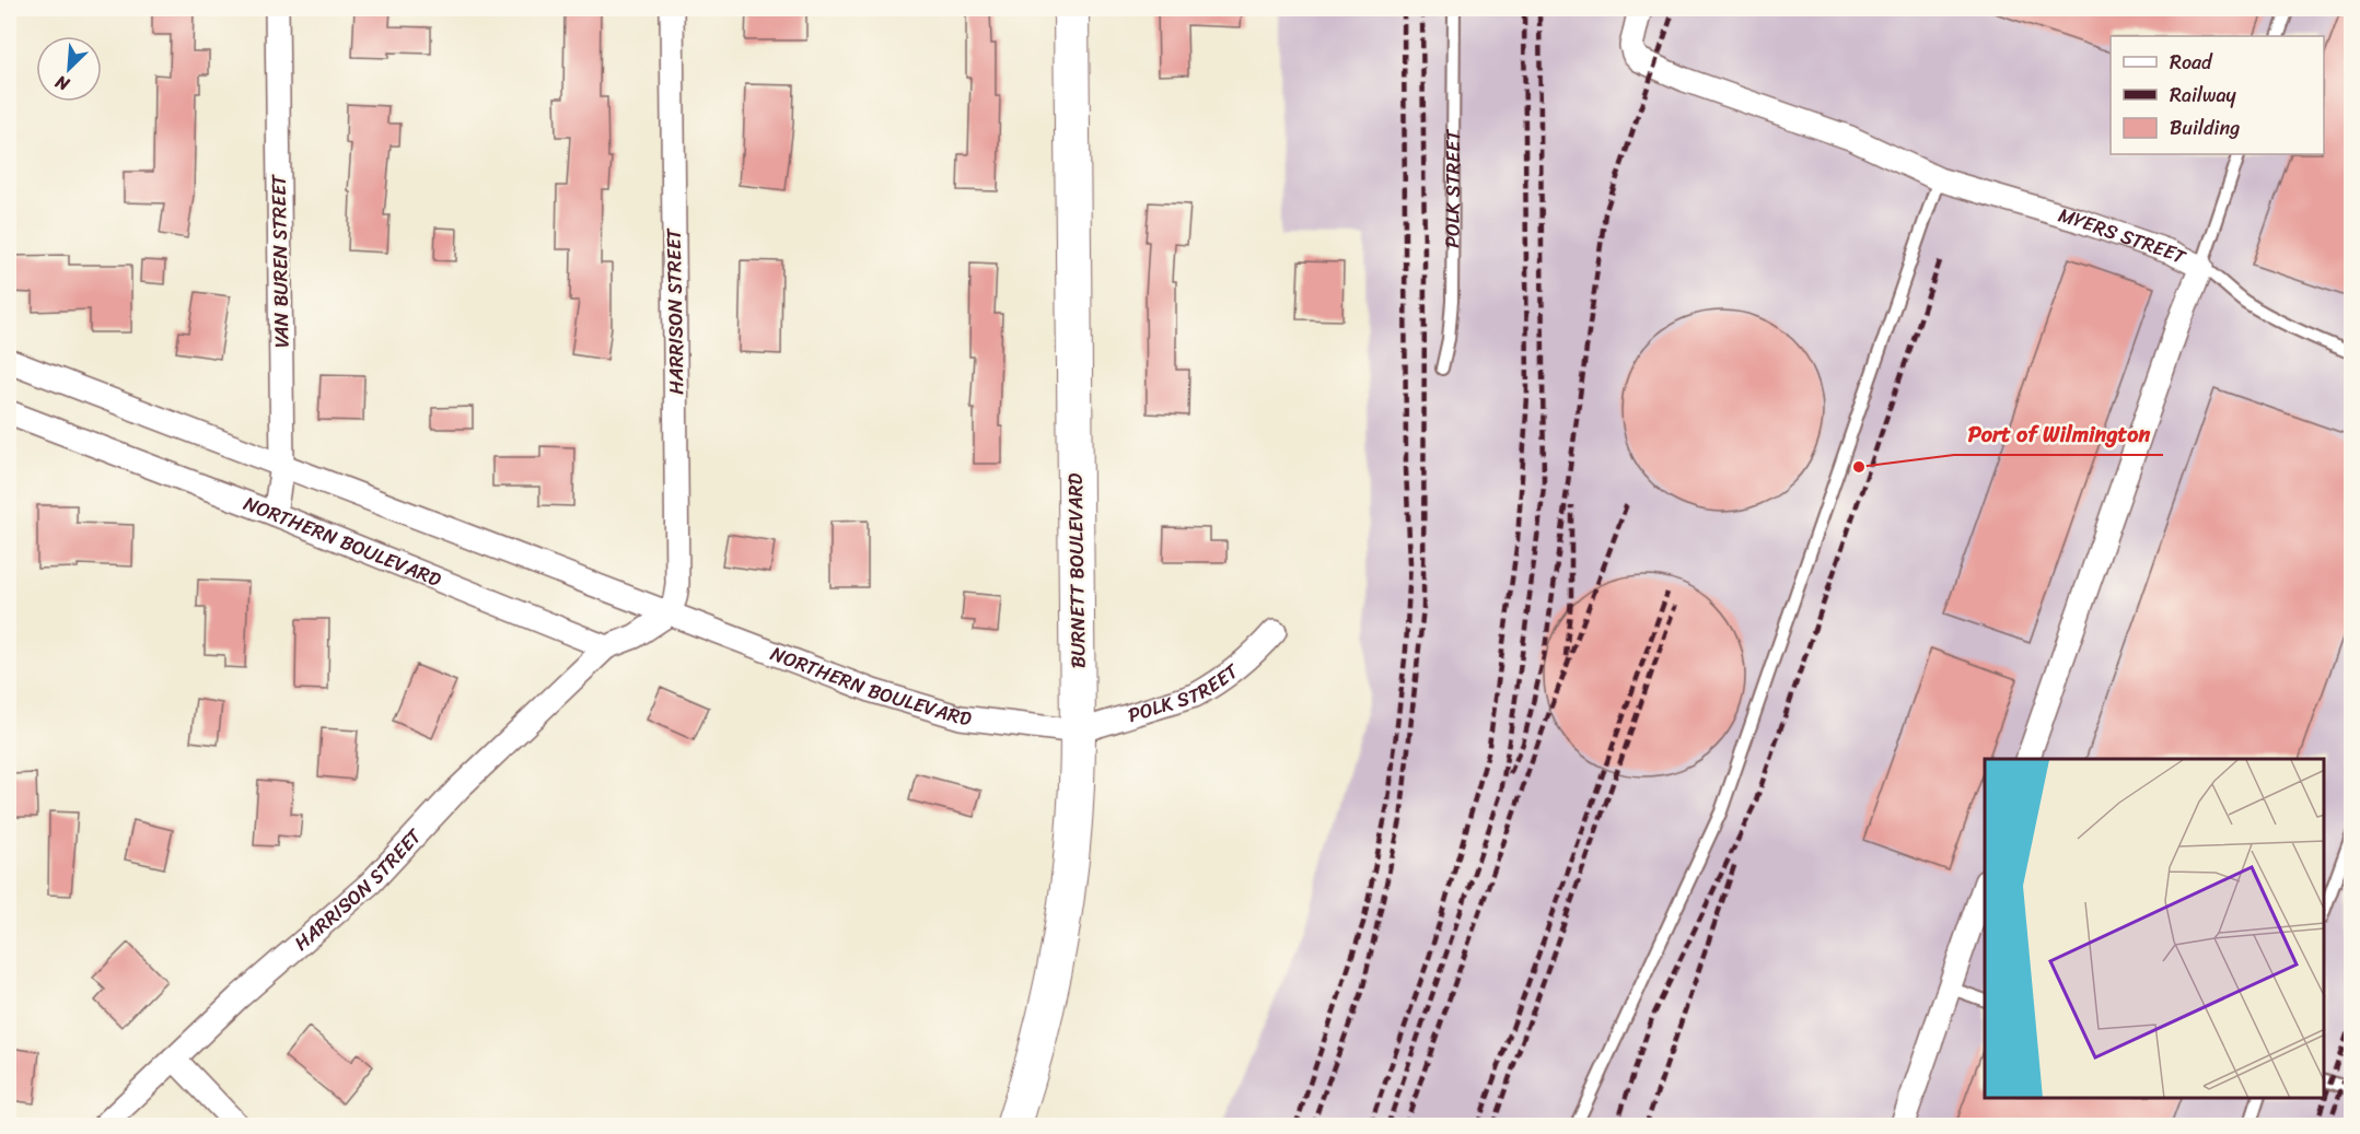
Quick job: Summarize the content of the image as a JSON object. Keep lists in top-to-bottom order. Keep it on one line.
{"streets":{"main road":["BURNETT BOULEVARD"],"street":["POLK STREET","MYERS STREET","VAN BUREN STREET","HARRISON STREET","NORTHERN BOULEVARD"]},"crossings":[["POLK STREET","NORTHERN BOULEVARD"],["POLK STREET","BURNETT BOULEVARD"],["VAN BUREN STREET","NORTHERN BOULEVARD"],["HARRISON STREET","NORTHERN BOULEVARD"],["NORTHERN BOULEVARD","BURNETT BOULEVARD"]],"places":["Port of Wilmington"],"legend":["Road","Railway","Building"],"north":"bottom left"}
